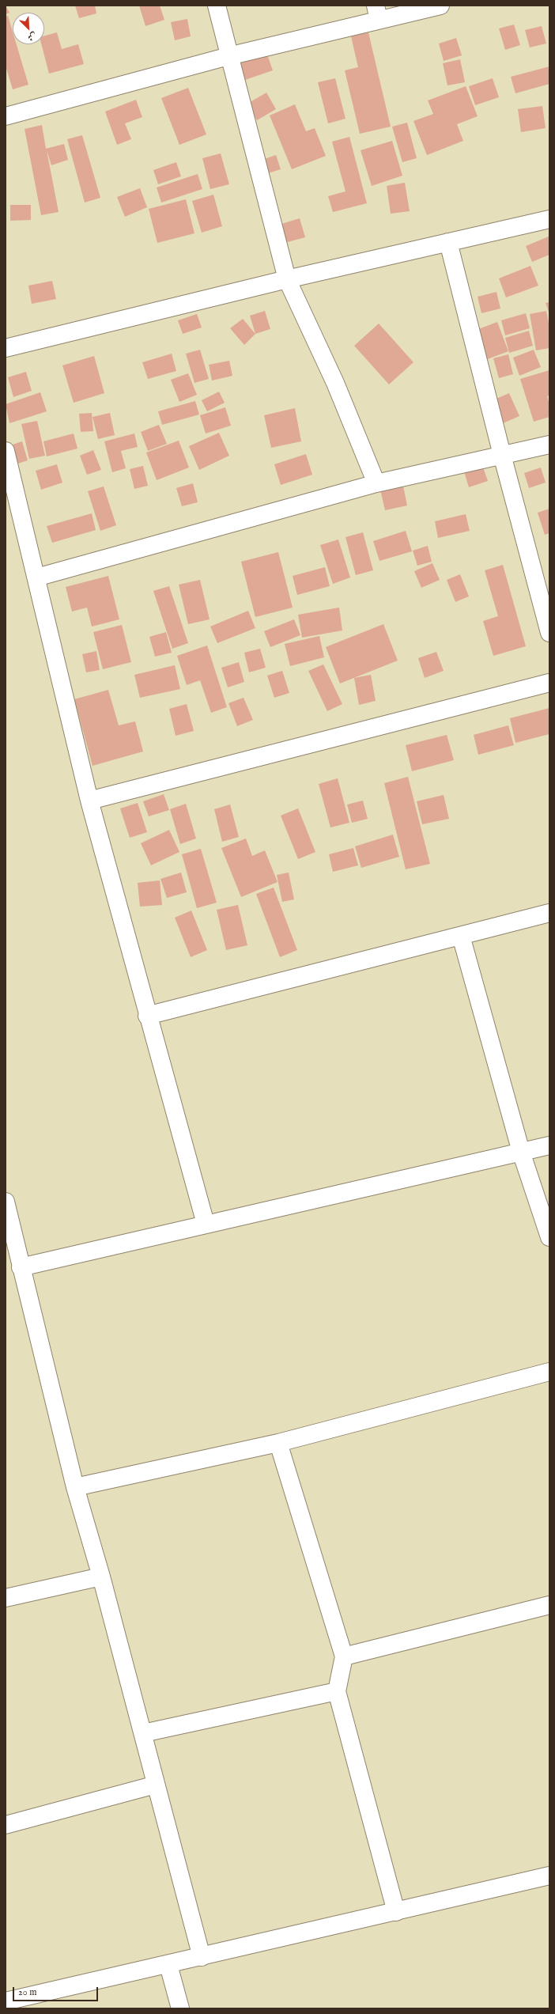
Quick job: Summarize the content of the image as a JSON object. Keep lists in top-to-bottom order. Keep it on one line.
{"scale_bar":"20 m","north":"bottom right"}
